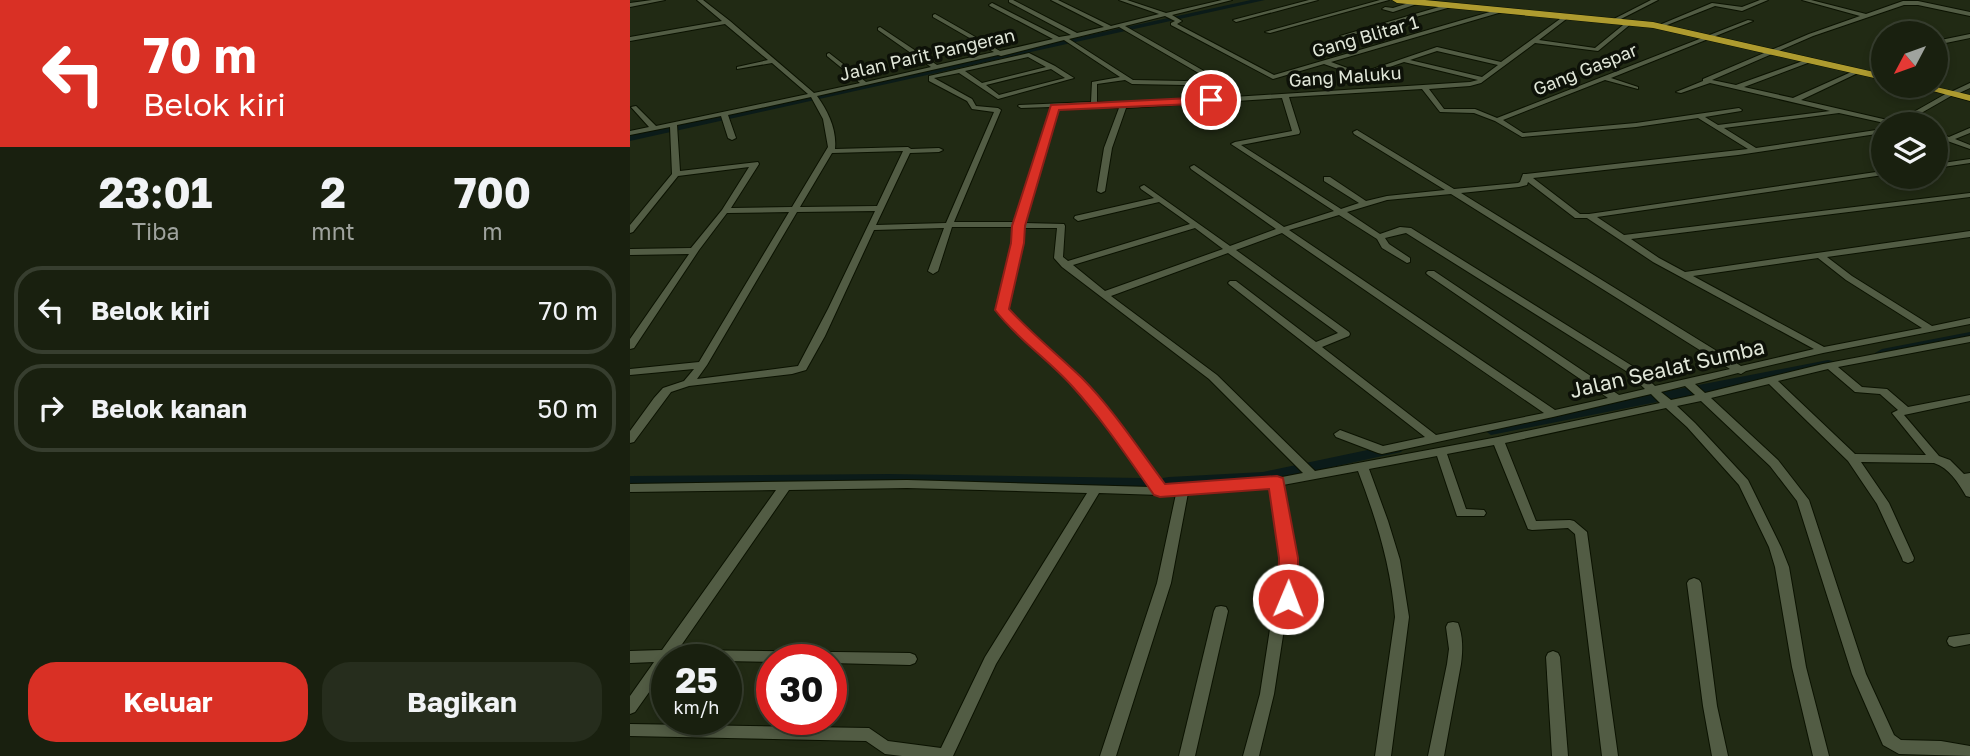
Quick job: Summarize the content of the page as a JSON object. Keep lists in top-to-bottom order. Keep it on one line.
{"streets":{"street":["Gang Blitar 1","Jalan Parit Pangeran","Gang Gaspar","Gang Maluku","Jalan Sealat Sumba"]},"crossings":[["Gang Blitar 1","Jalan Parit Pangeran"]],"north":"bottom left","page":{"turn":["70 m","Belok kiri"],"eta":["23:01","Tiba","2","mnt","700","m"],"list":[{"name":"Belok kiri","value":"70 m"},{"name":"Belok kanan","value":"50 m"}],"speed":"25 km/h","limit":"30","buttons":["Keluar","Bagikan"]}}
